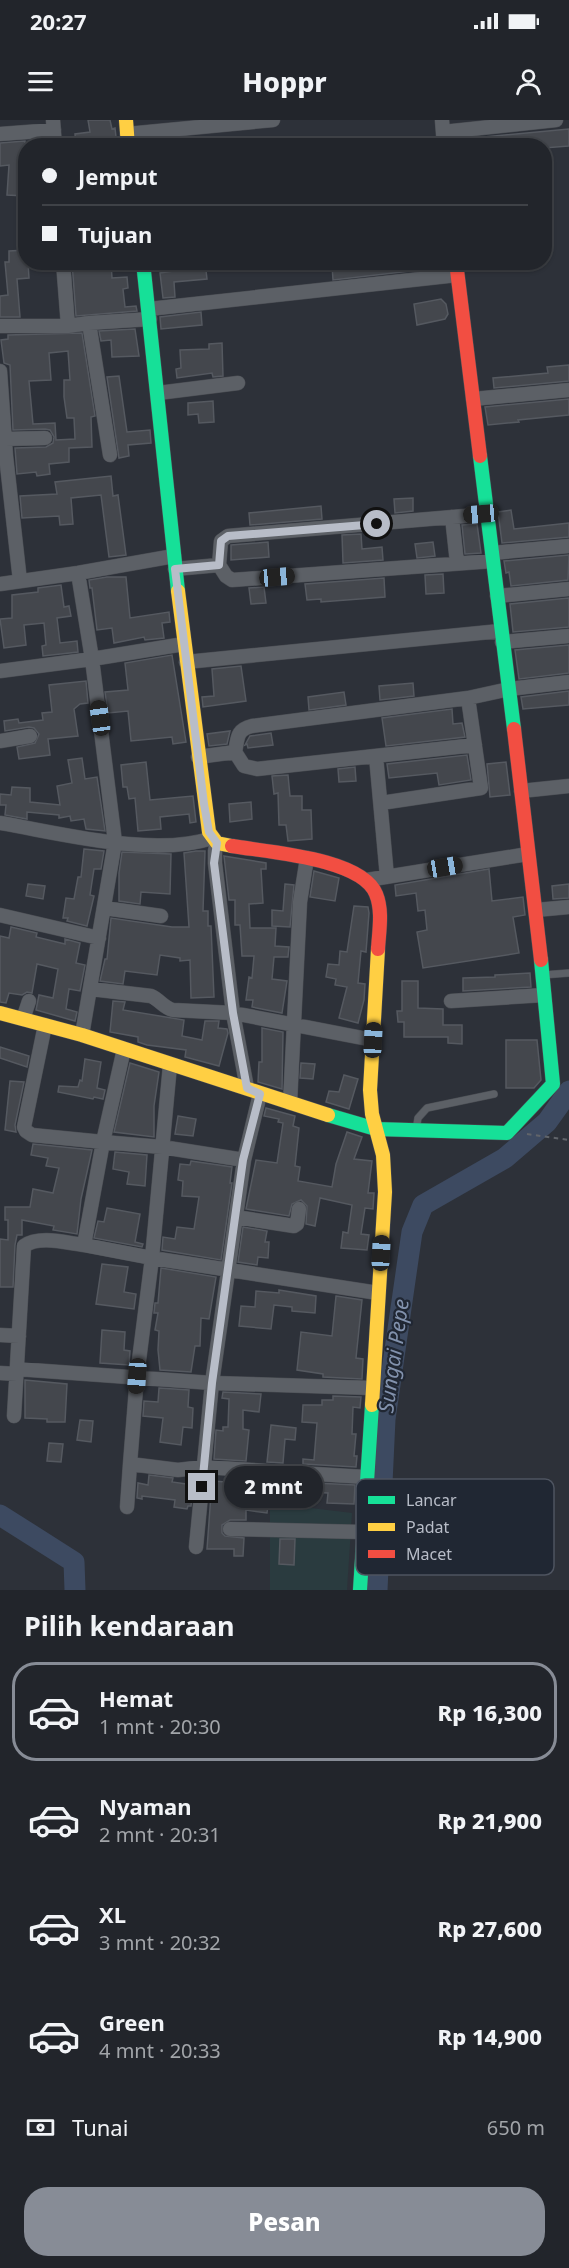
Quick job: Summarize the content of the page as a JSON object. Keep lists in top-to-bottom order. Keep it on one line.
{"water":["Sungai Pepe"],"legend":["Lancar","Padat","Macet"],"page":{"status":"20:27","header":"Hoppr","banner":["Jemput","Tujuan"],"bubble":"2 mnt","heading":"Pilih kendaraan","list":[{"name":"Hemat","note":"1 mnt · 20:30","value":"Rp 16,300"},{"name":"Nyaman","note":"2 mnt · 20:31","value":"Rp 21,900"},{"name":"XL","note":"3 mnt · 20:32","value":"Rp 27,600"},{"name":"Green","note":"4 mnt · 20:33","value":"Rp 14,900"}],"pay":["Tunai","650 m"],"buttons":"Pesan"}}
